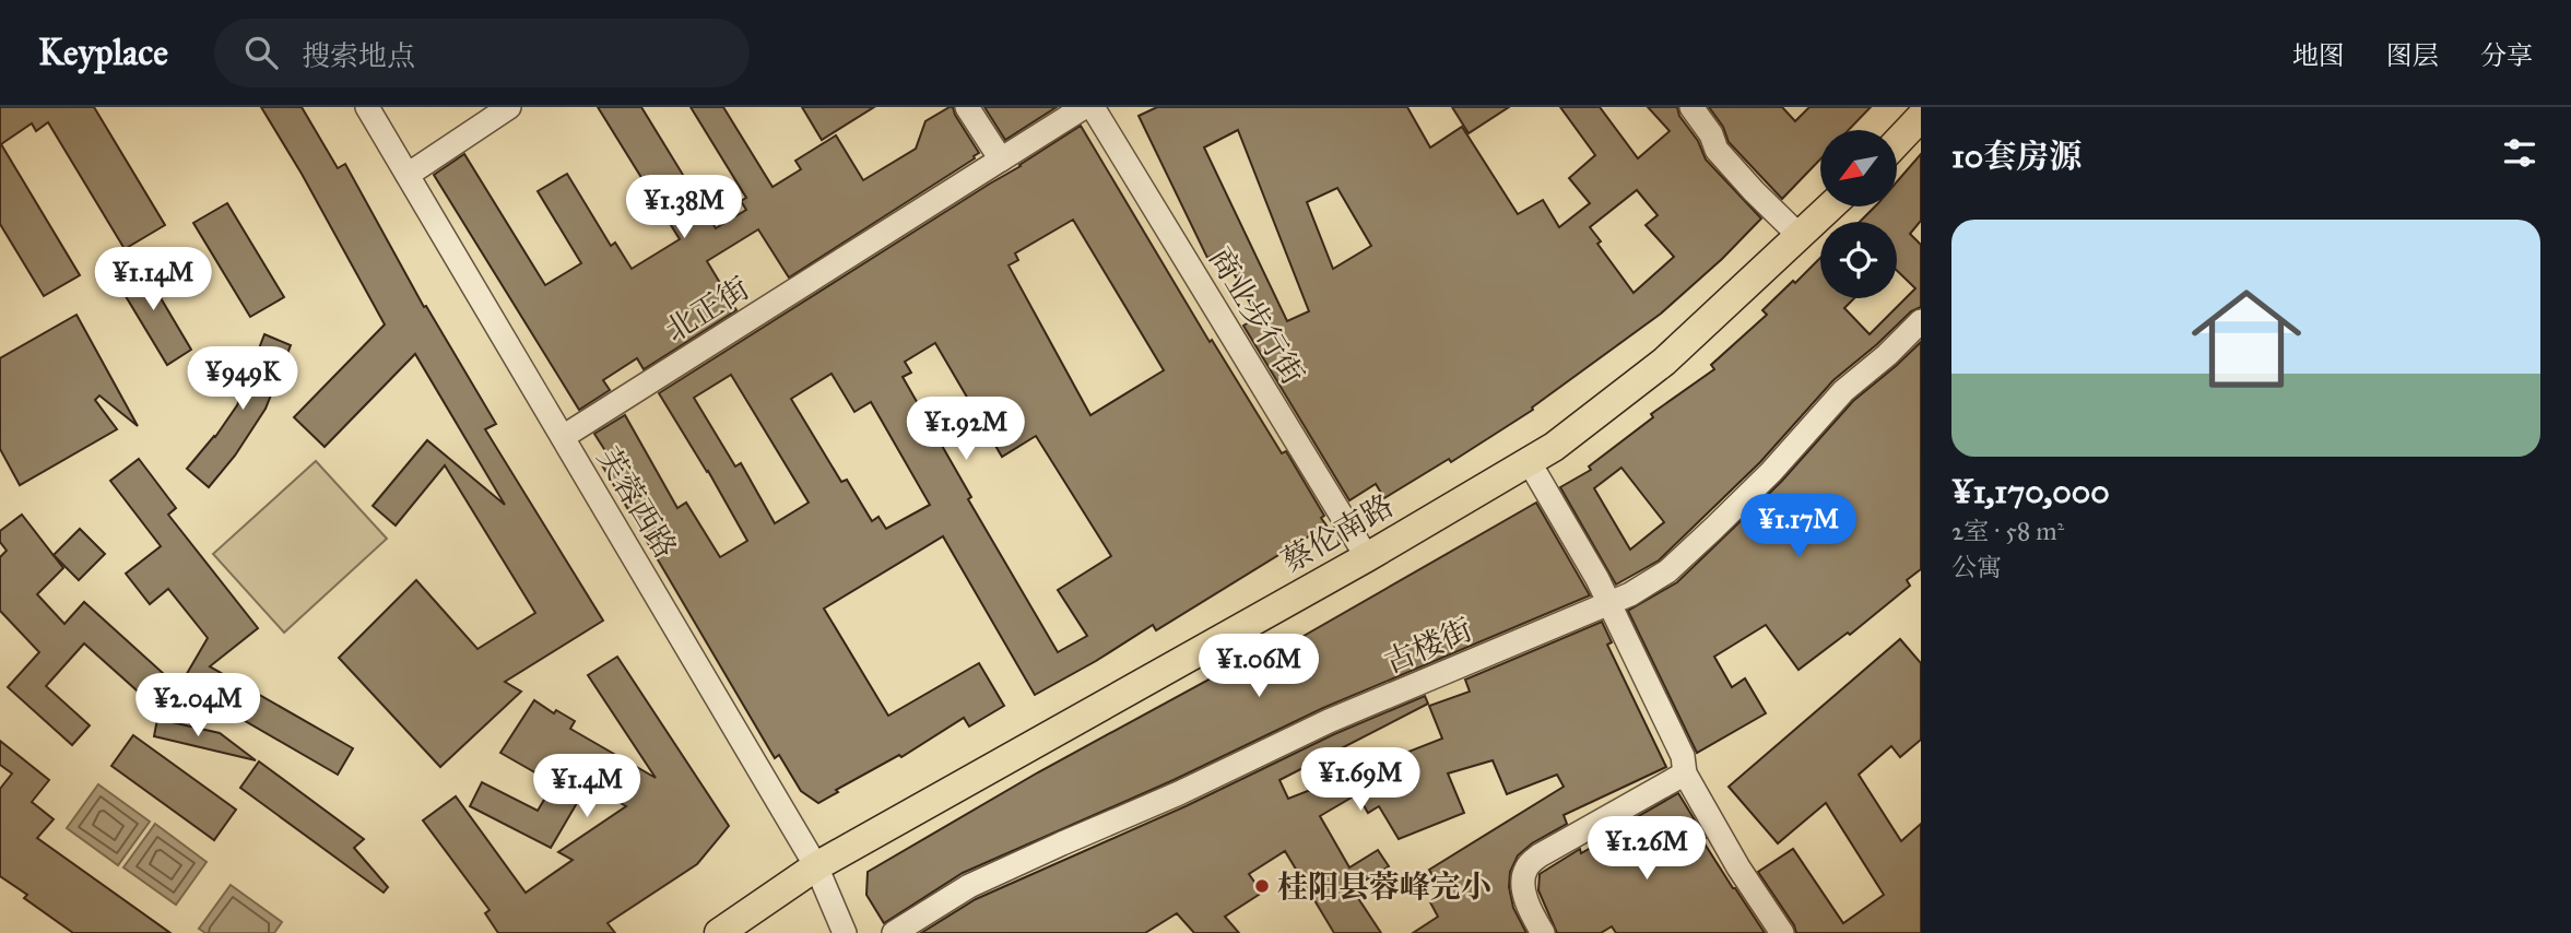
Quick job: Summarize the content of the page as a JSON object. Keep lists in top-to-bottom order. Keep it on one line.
{"streets":{"main road":["蔡伦南路"],"street":["北正街","商业步行街","芙蓉西路","古楼街"]},"crossings":[["北正街","芙蓉西路"],["商业步行街","蔡伦南路"],["芙蓉西路","蔡伦南路"]],"places":["桂阳县蓉峰完小"],"north":"bottom left","page":{"header":"Keyplace","search":"搜索地点","nav":["地图","图层","分享"],"heading":"10套房源","price":["¥1.38M","¥1.14M","¥949K","¥1.92M","¥1.17M","¥1.06M","¥2.04M","¥1.69M","¥1.4M","¥1.26M"],"list":[{"name":"¥1,170,000","note":"2室 · 58 m² · 公寓"}]}}
